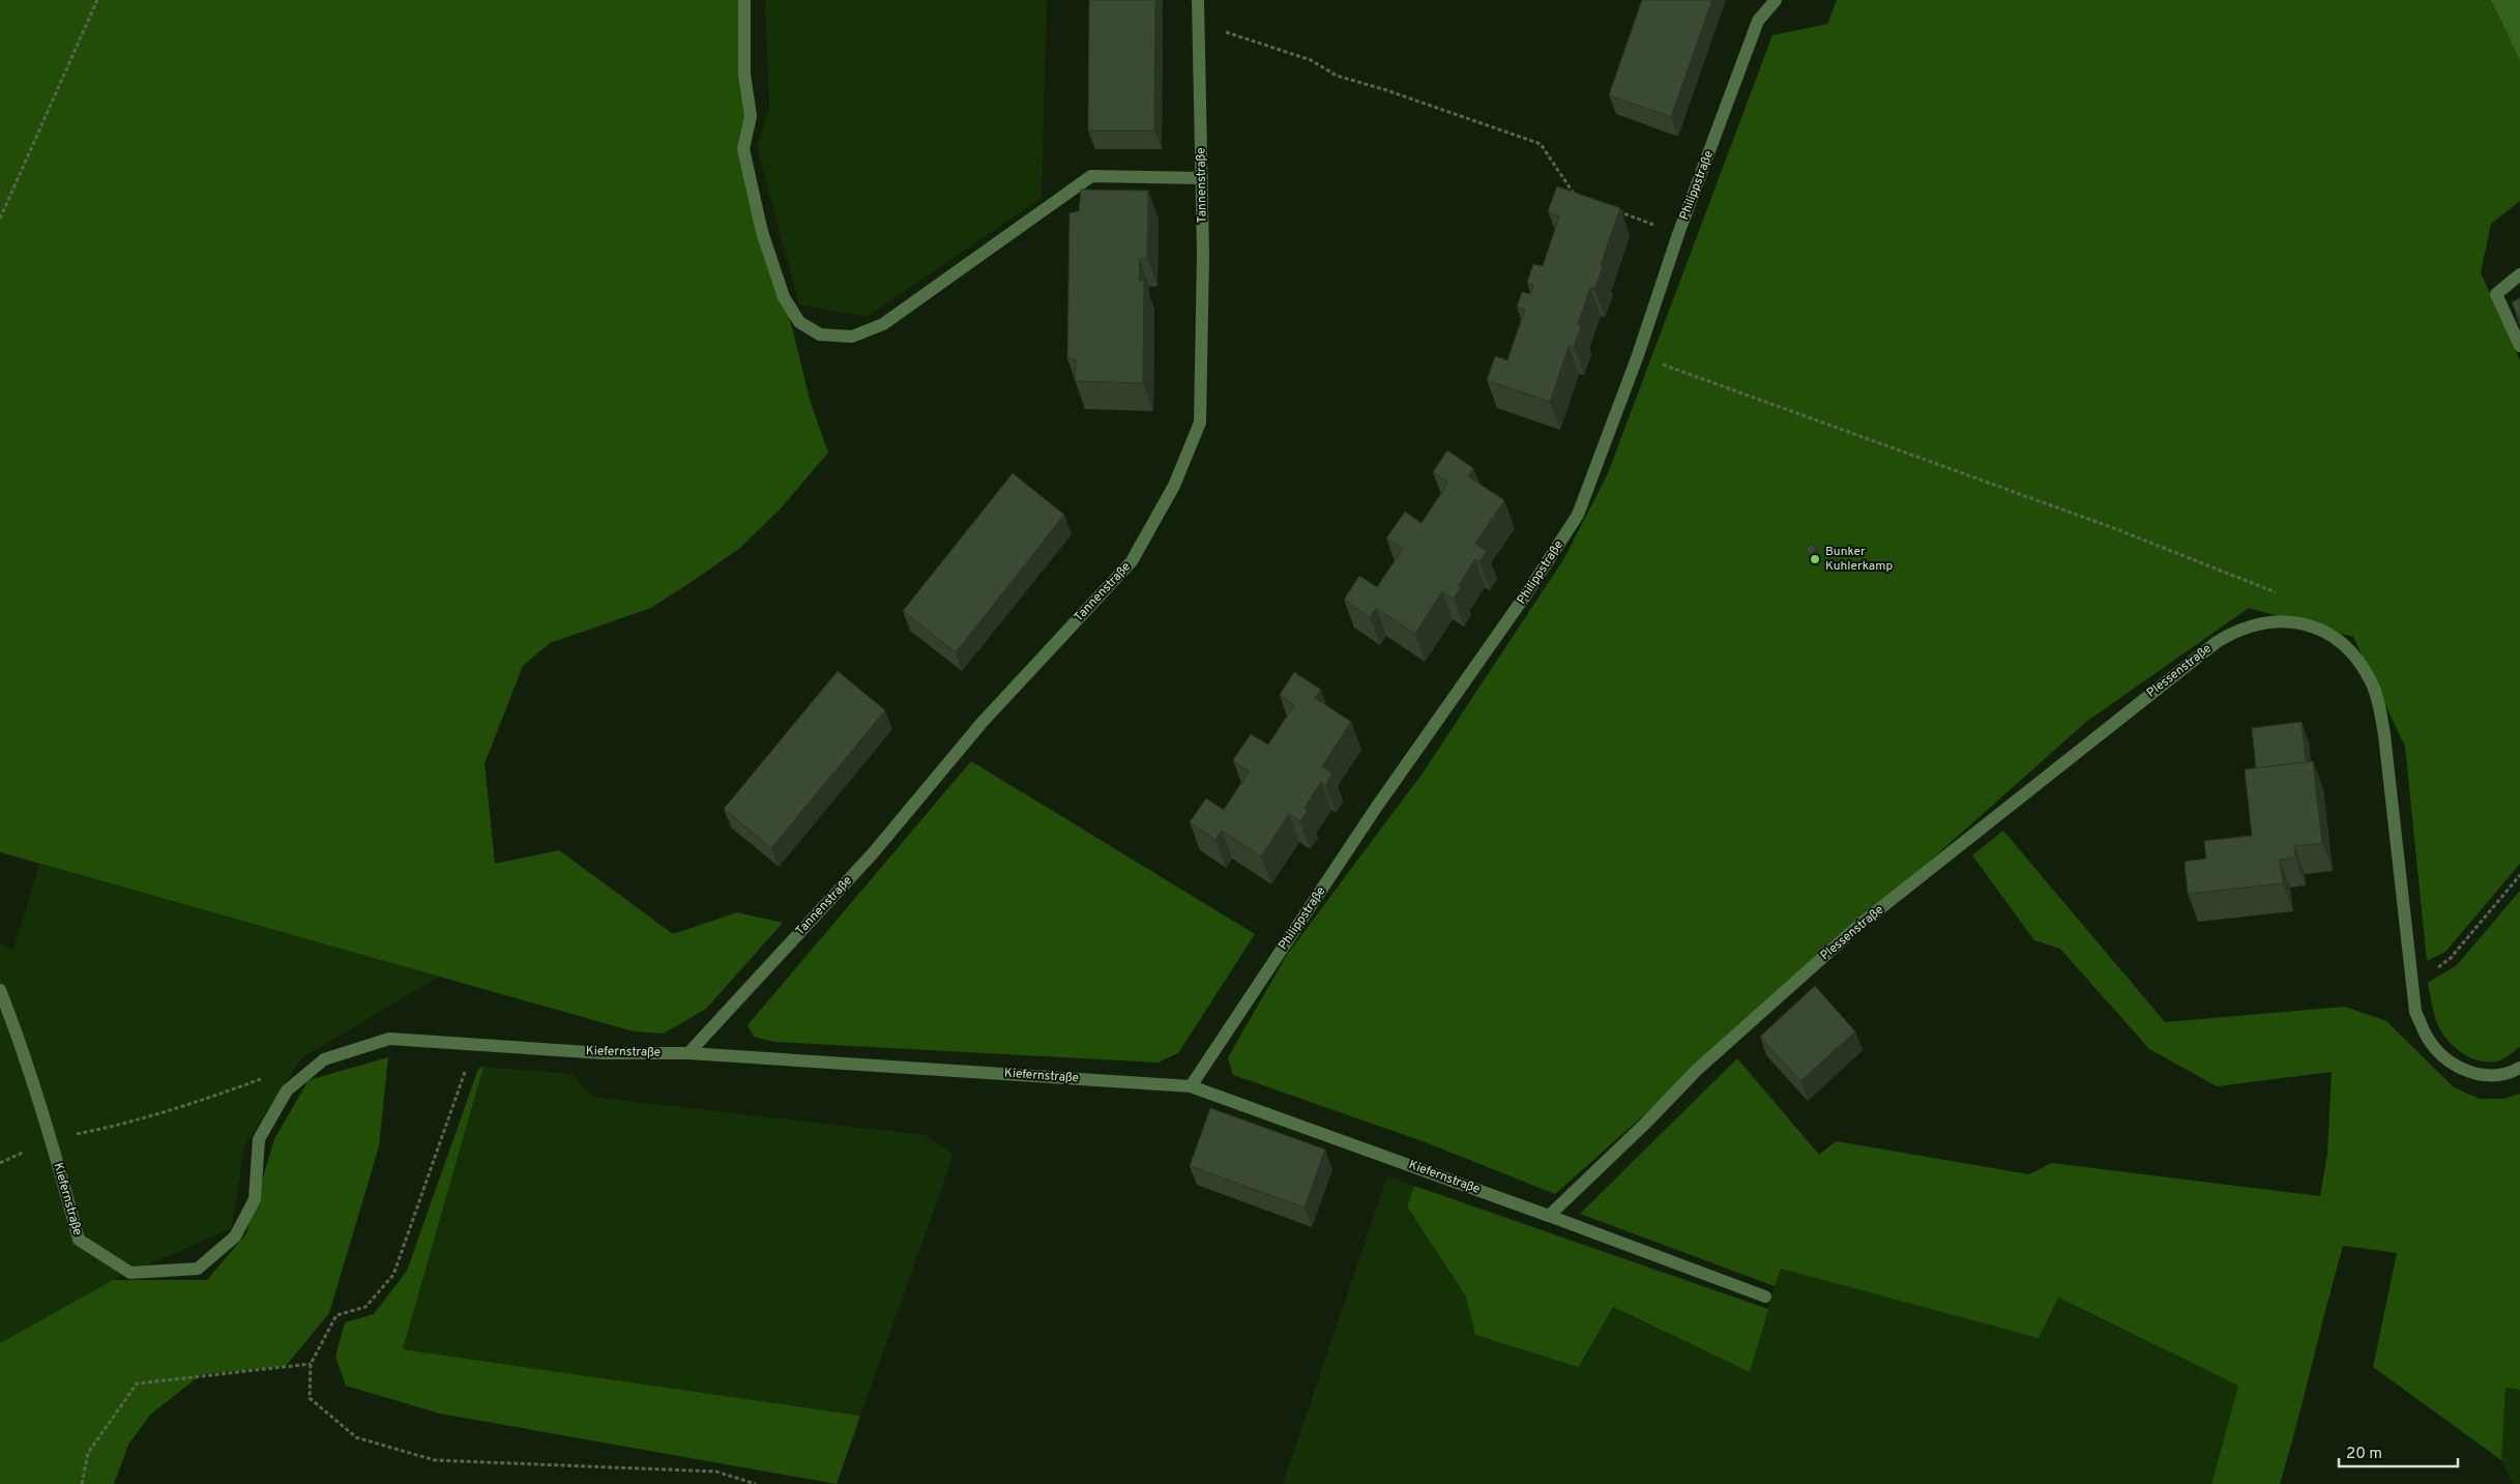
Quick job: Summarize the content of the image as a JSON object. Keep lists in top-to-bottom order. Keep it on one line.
{"streets":{"street":["Tannenstraße","Philippstraße","Plessenstraße","Kiefernstraße"]},"crossings":[["Tannenstraße","Kiefernstraße"],["Philippstraße","Kiefernstraße"],["Plessenstraße","Kiefernstraße"]],"places":["Bunker Kuhlerkamp"],"scale_bar":"20 m"}
